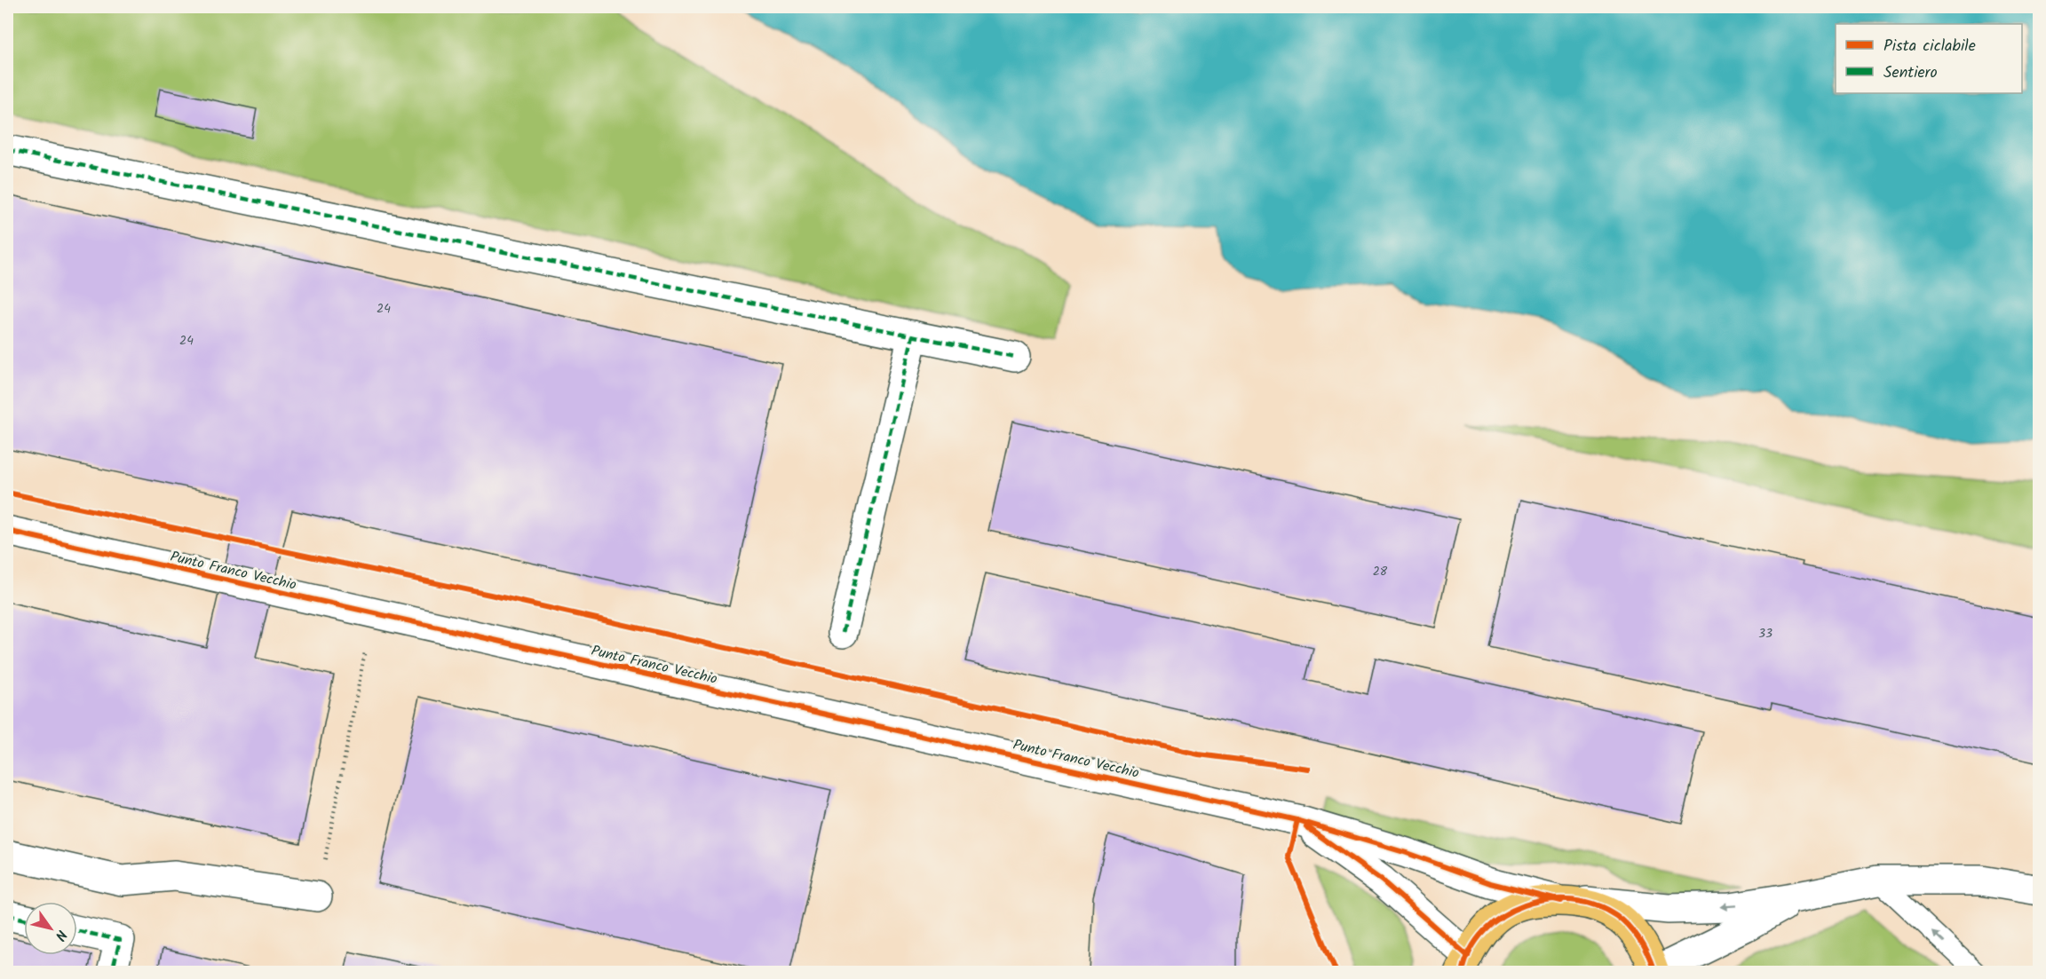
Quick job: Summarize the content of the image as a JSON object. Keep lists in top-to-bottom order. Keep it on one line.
{"streets":{"street":["Punto Franco Vecchio"]},"house_numbers":["24","24","28","33"],"legend":["Pista ciclabile","Sentiero"],"north":"bottom right"}
